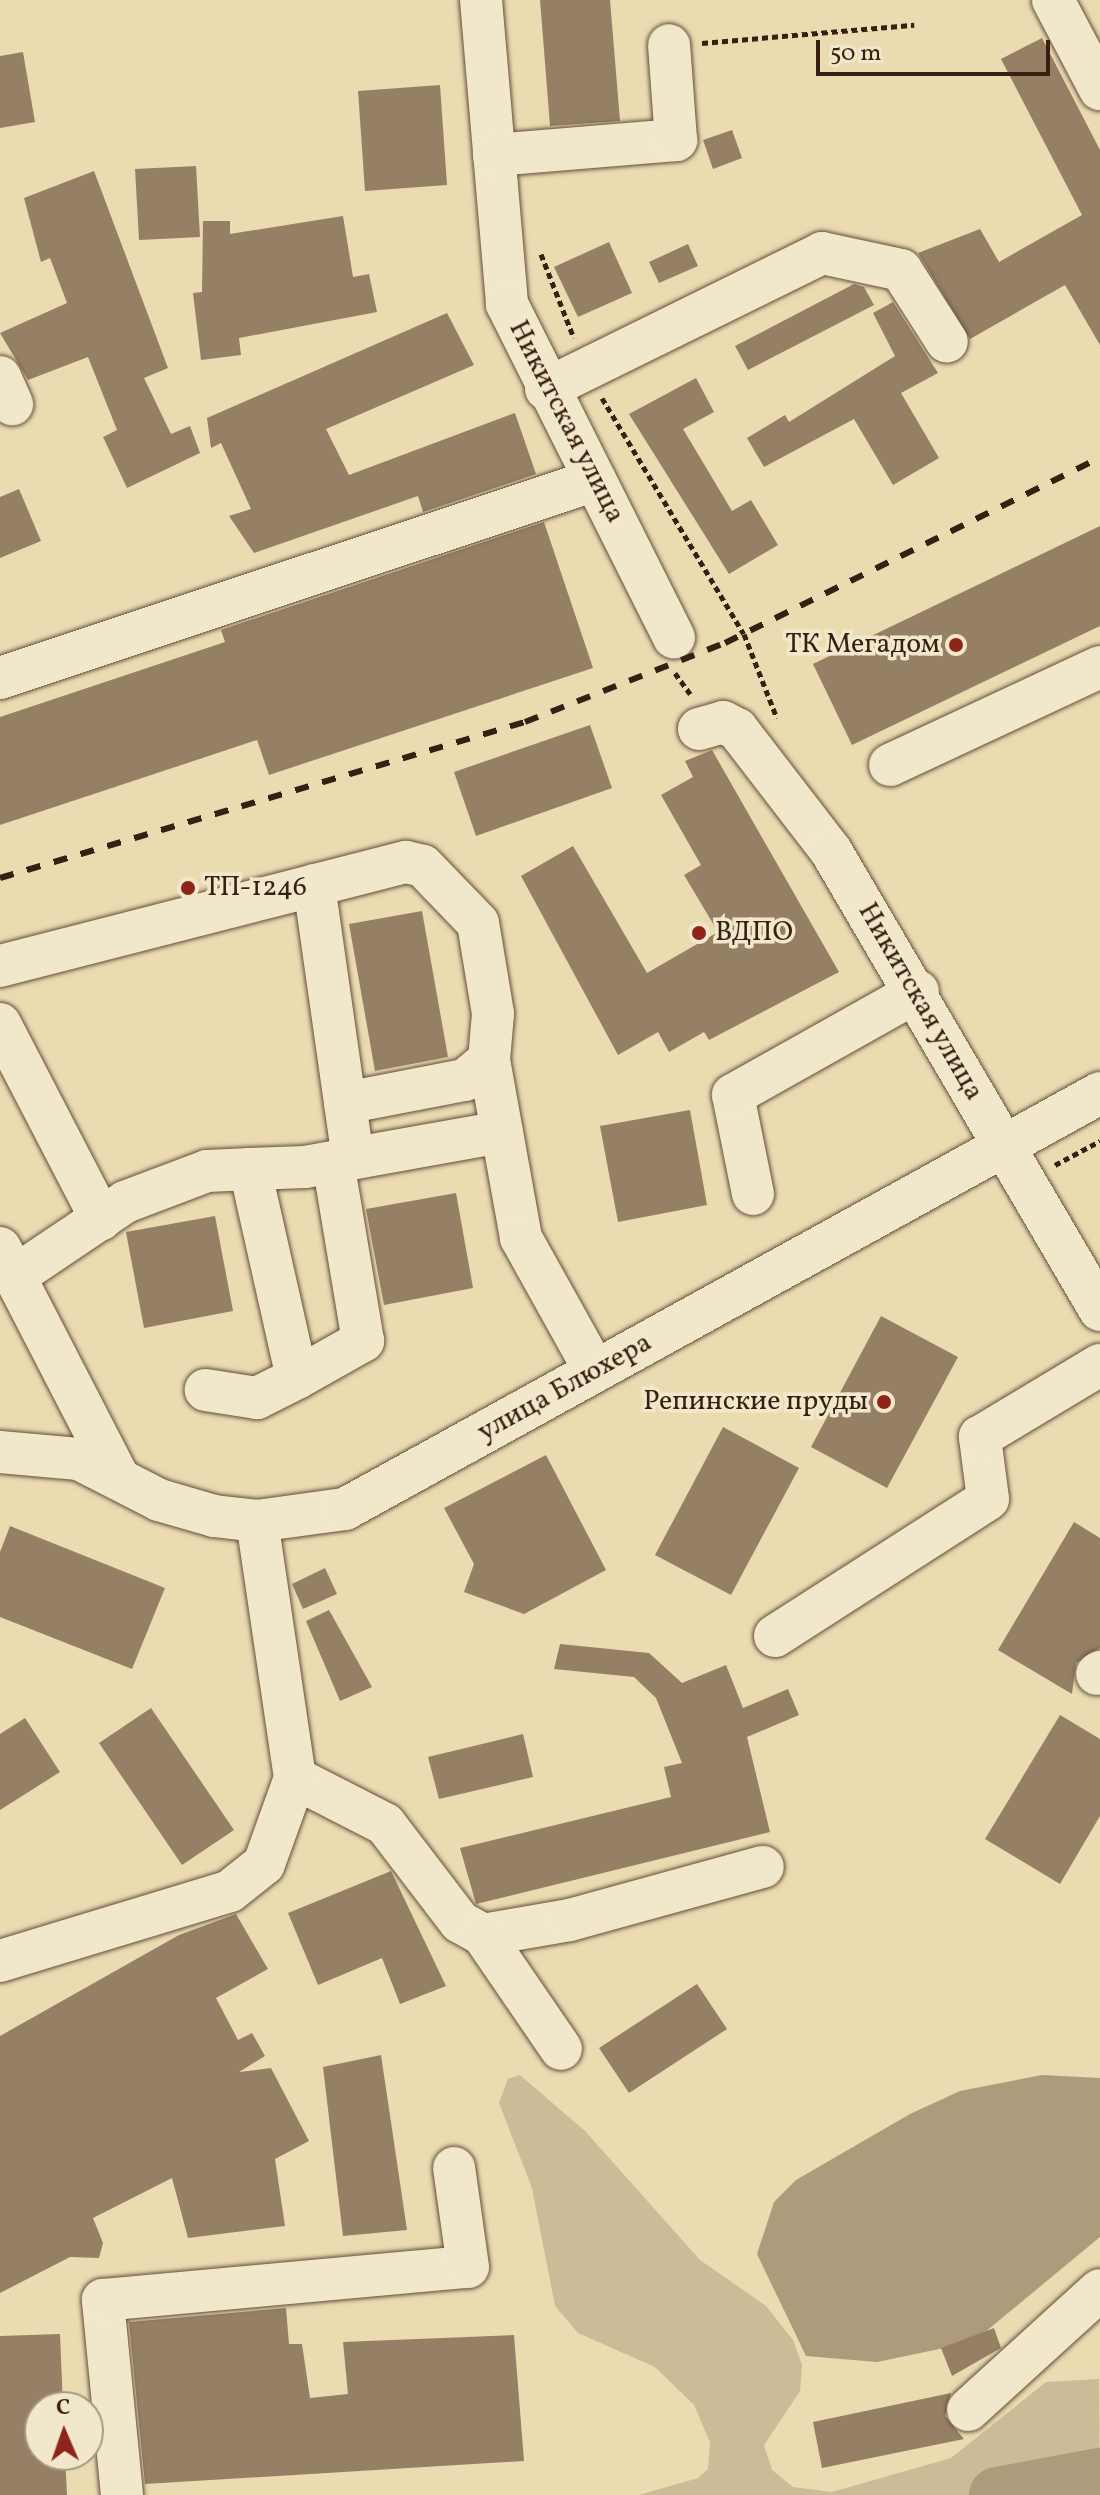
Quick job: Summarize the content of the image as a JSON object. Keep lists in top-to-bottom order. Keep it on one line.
{"streets":{"street":["Никитская улица","улица Блюхера"]},"crossings":[["Никитская улица","улица Блюхера"]],"places":["ТК Мегадом","ТП-1246","ВДПО","Репинские пруды"],"scale_bar":"50 m","north":"top"}
